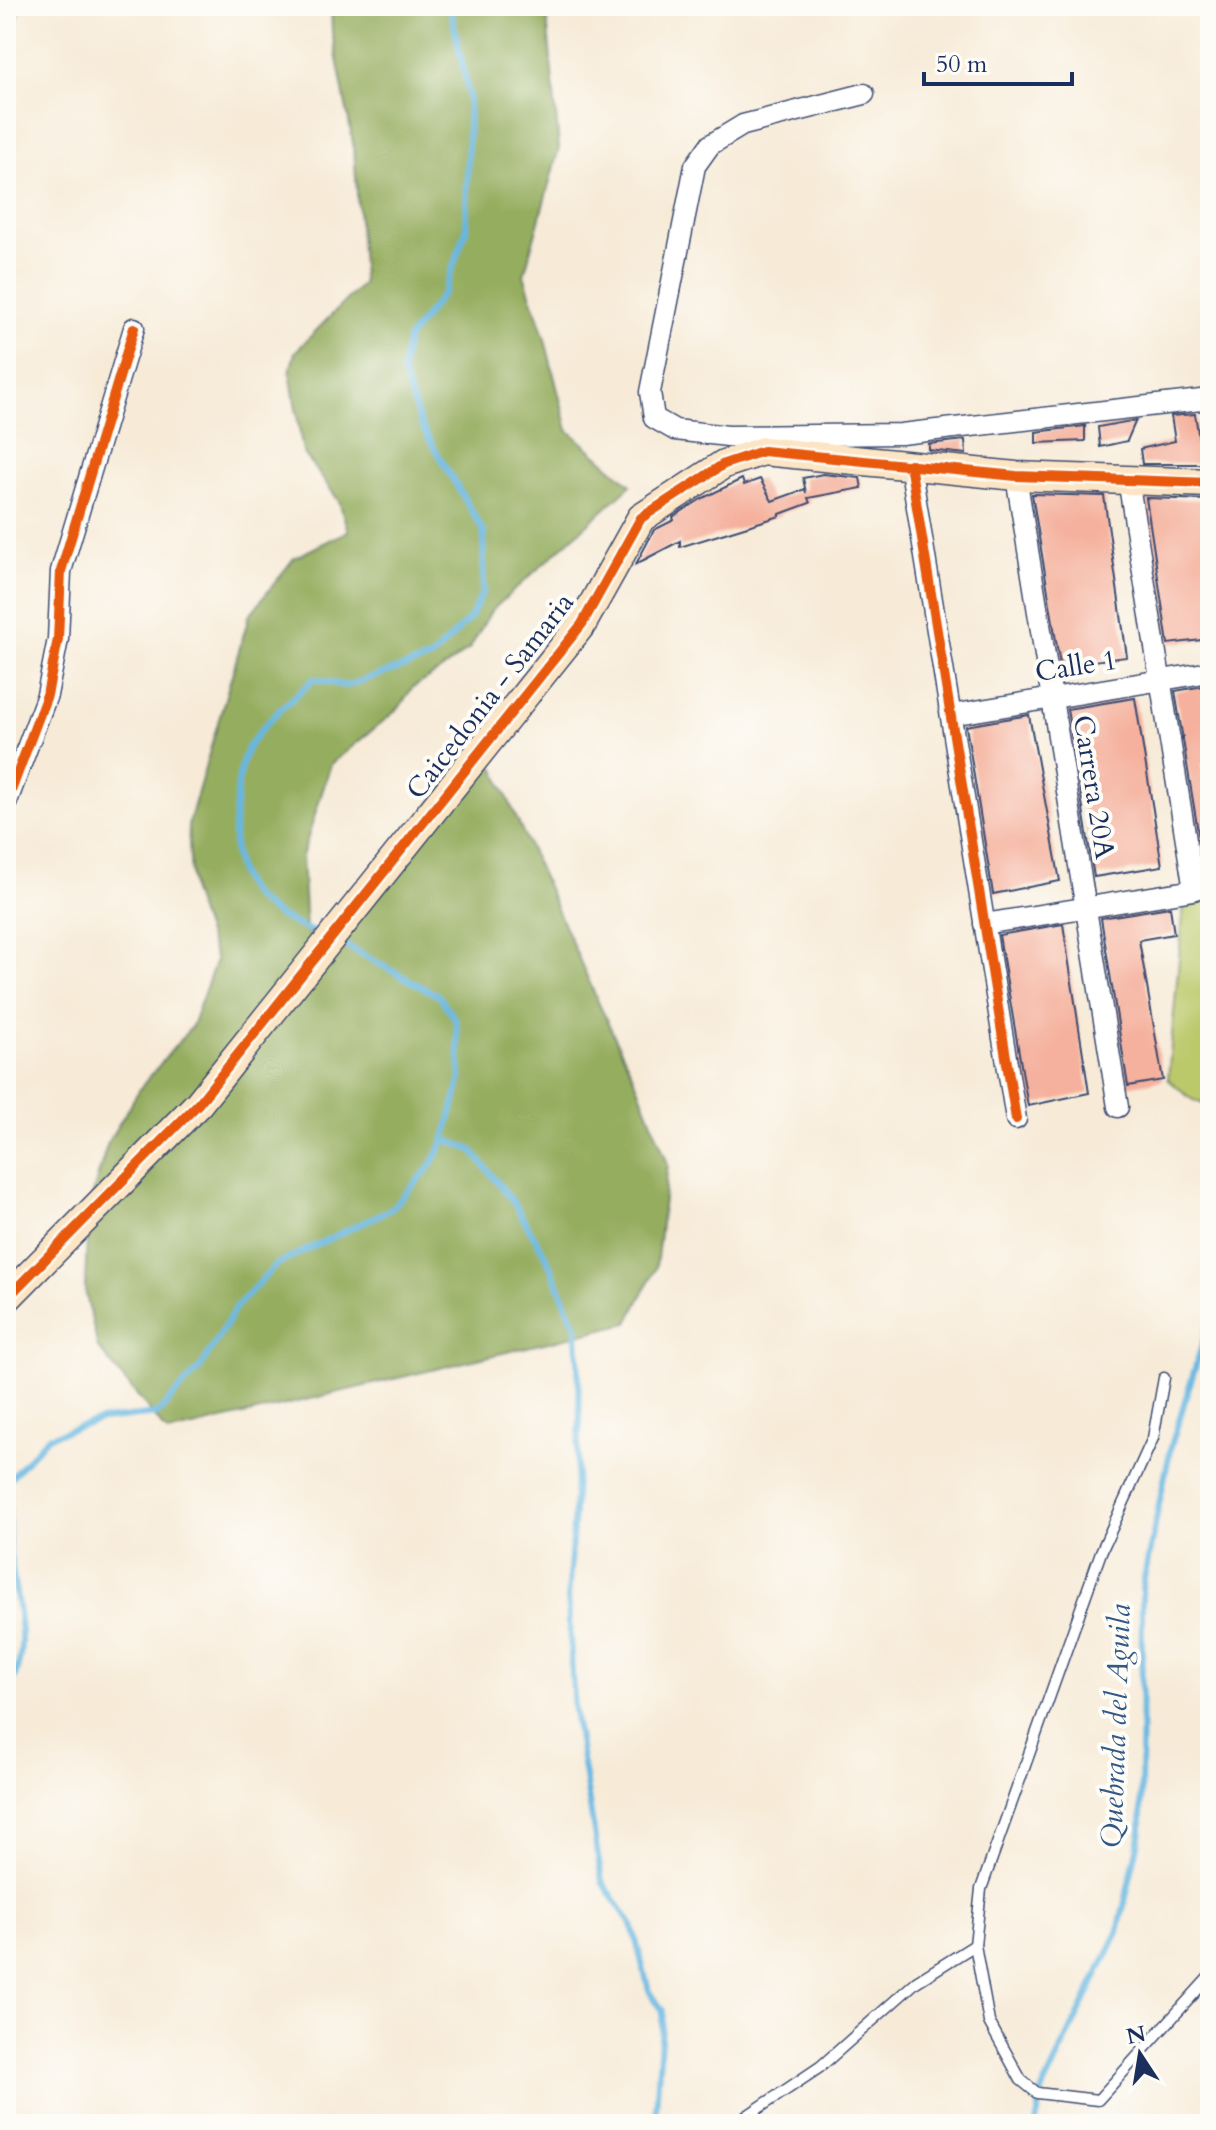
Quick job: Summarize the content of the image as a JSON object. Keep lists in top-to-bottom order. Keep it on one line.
{"streets":{"street":["Calle 1","Caicedonia - Samaria","Carrera 20A"]},"crossings":[["Calle 1","Carrera 20A"],["Caicedonia - Samaria","Carrera 20A"]],"water":["Quebrada del Aguila"],"scale_bar":"50 m","north":"top"}
